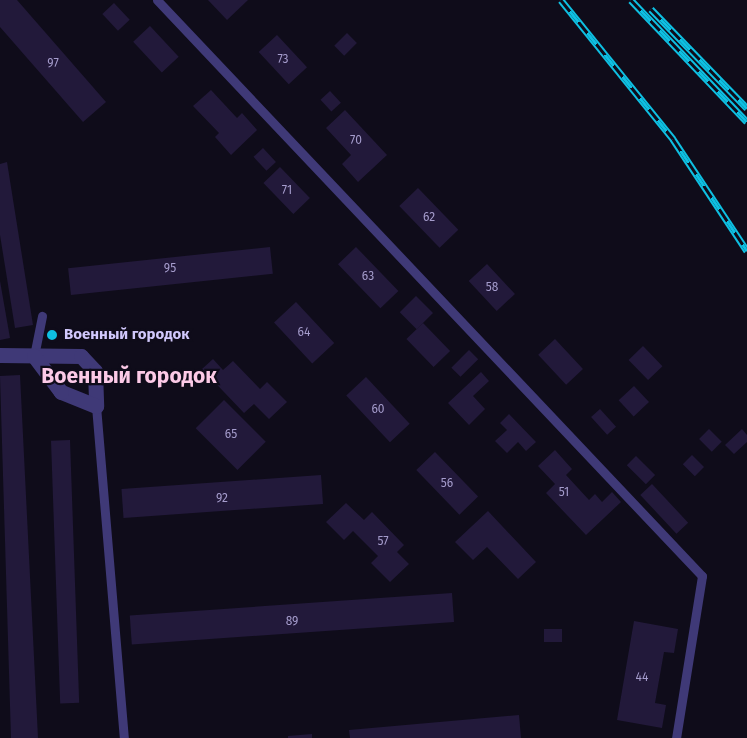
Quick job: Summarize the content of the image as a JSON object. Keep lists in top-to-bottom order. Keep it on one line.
{"districts":["Военный городок"],"places":["Военный городок"],"house_numbers":["73","97","70","71","62","95","63","58","64","60","65","56","51","92","57","89","44"]}
